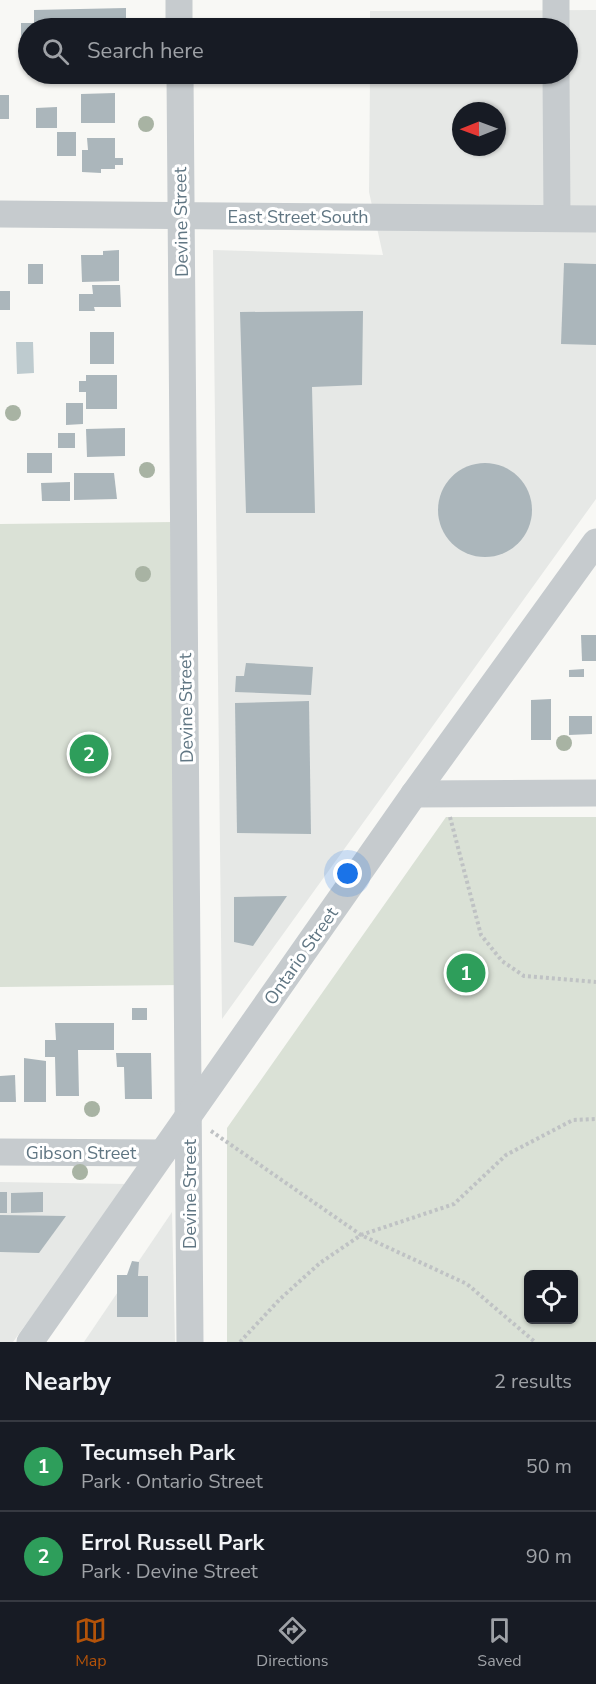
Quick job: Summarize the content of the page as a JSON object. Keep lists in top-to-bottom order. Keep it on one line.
{"streets":{"street":["East Street South","Devine Street","Ontario Street","Gibson Street"]},"crossings":[["East Street South","Devine Street"],["Devine Street","Ontario Street"],["Ontario Street","Gibson Street"]],"north":"left","page":{"search":"Search here","pins":["2","1"],"heading":["Nearby","2 results"],"list":[{"mark":"1","name":"Tecumseh Park","note":"Park · Ontario Street","value":"50 m"},{"mark":"2","name":"Errol Russell Park","note":"Park · Devine Street","value":"90 m"}],"nav":["Map","Directions","Saved"]}}
